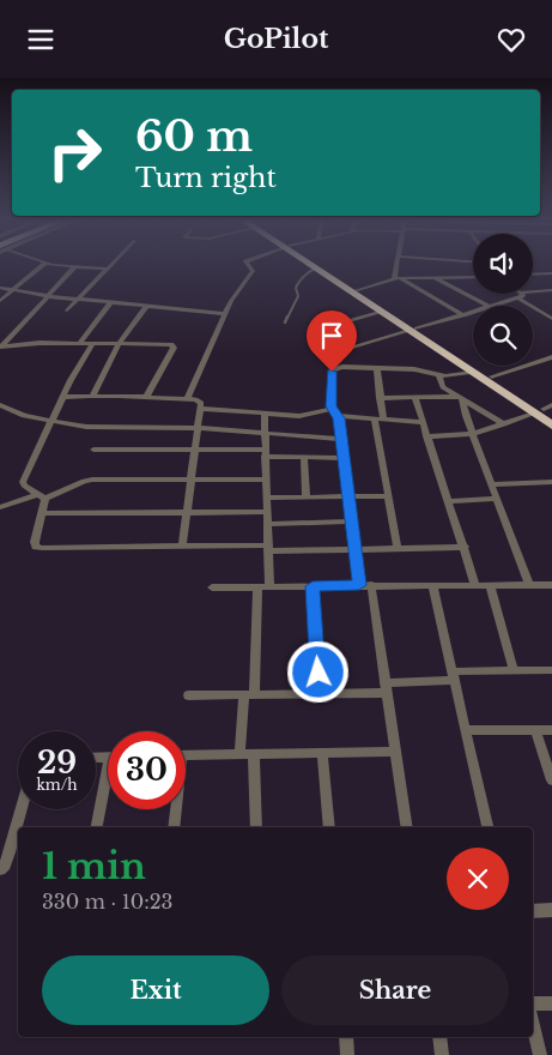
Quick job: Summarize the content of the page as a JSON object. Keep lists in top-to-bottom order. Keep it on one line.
{"page":{"header":"GoPilot","turn":["60 m","Turn right"],"speed":"29 km/h","limit":"30","heading":["1 min","330 m · 10:23"],"buttons":["Exit","Share"]}}
